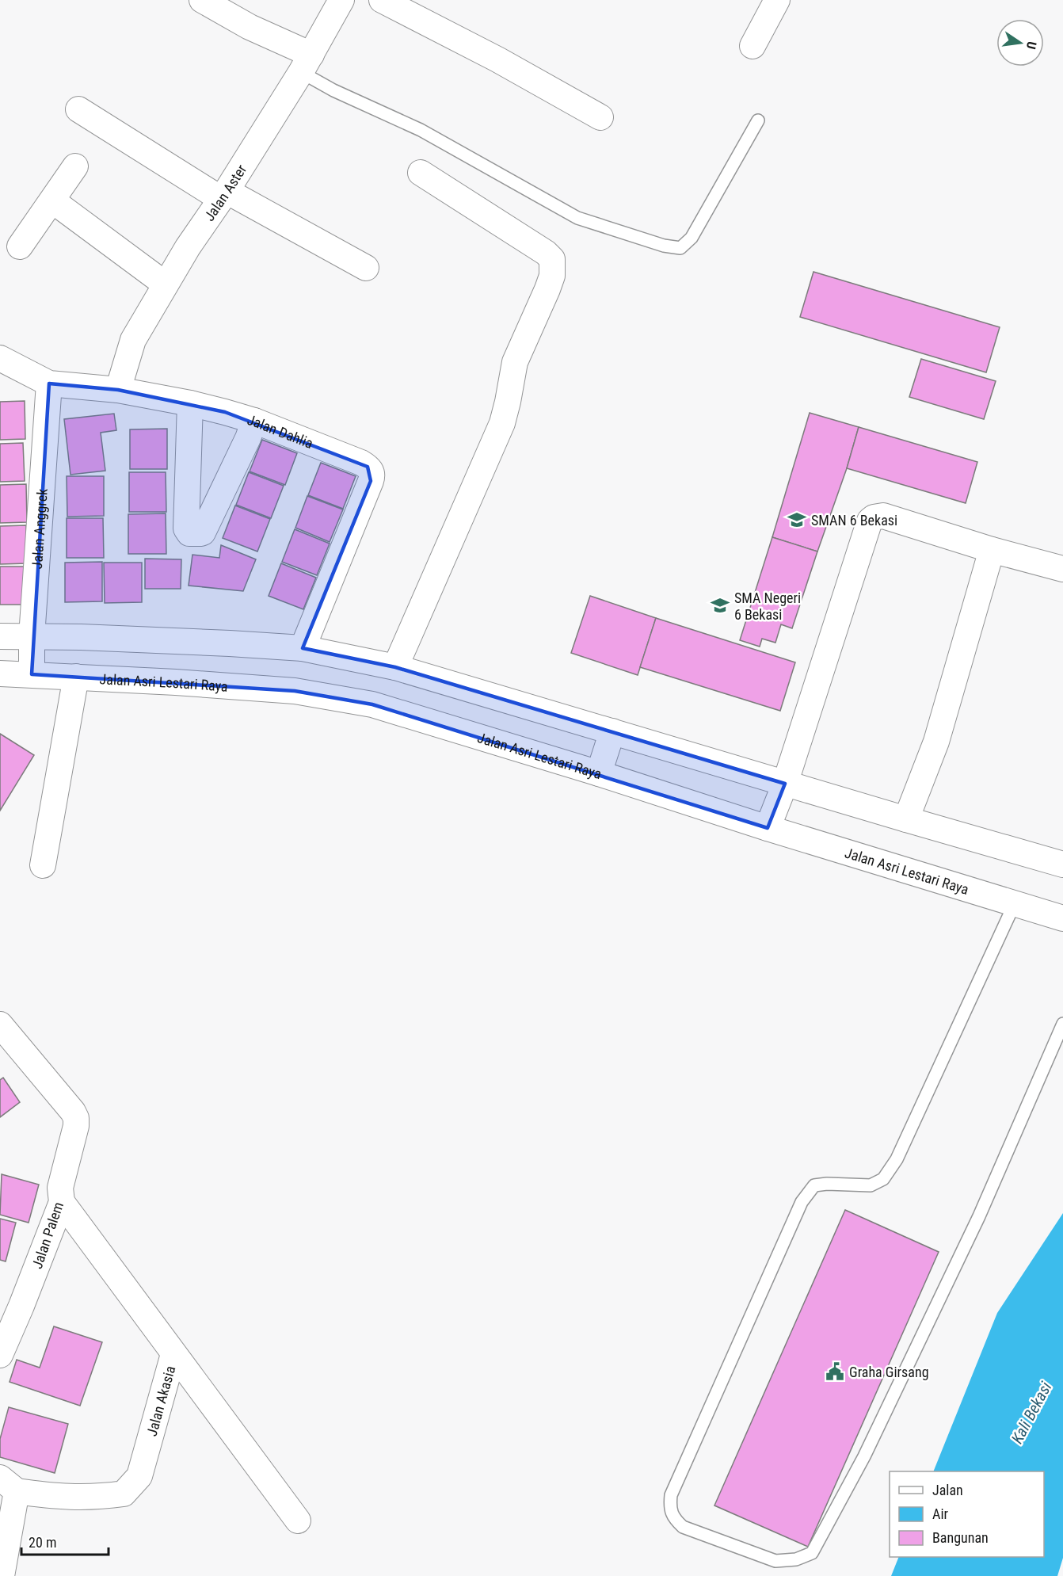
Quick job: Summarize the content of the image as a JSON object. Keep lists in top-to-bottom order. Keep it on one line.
{"streets":{"street":["Jalan Aster","Jalan Dahlia","Jalan Anggrek","Jalan Asri Lestari Raya","Jalan Palem","Jalan Akasia"]},"crossings":[["Jalan Aster","Jalan Dahlia"],["Jalan Dahlia","Jalan Anggrek"],["Jalan Anggrek","Jalan Asri Lestari Raya"],["Jalan Palem","Jalan Akasia"]],"water":["Kali Bekasi"],"places":{"school or university":["SMAN 6 Bekasi","SMA Negeri 6 Bekasi"],"public building":["Graha Girsang"]},"legend":["Jalan","Air","Bangunan"],"scale_bar":"20 m","north":"right"}
